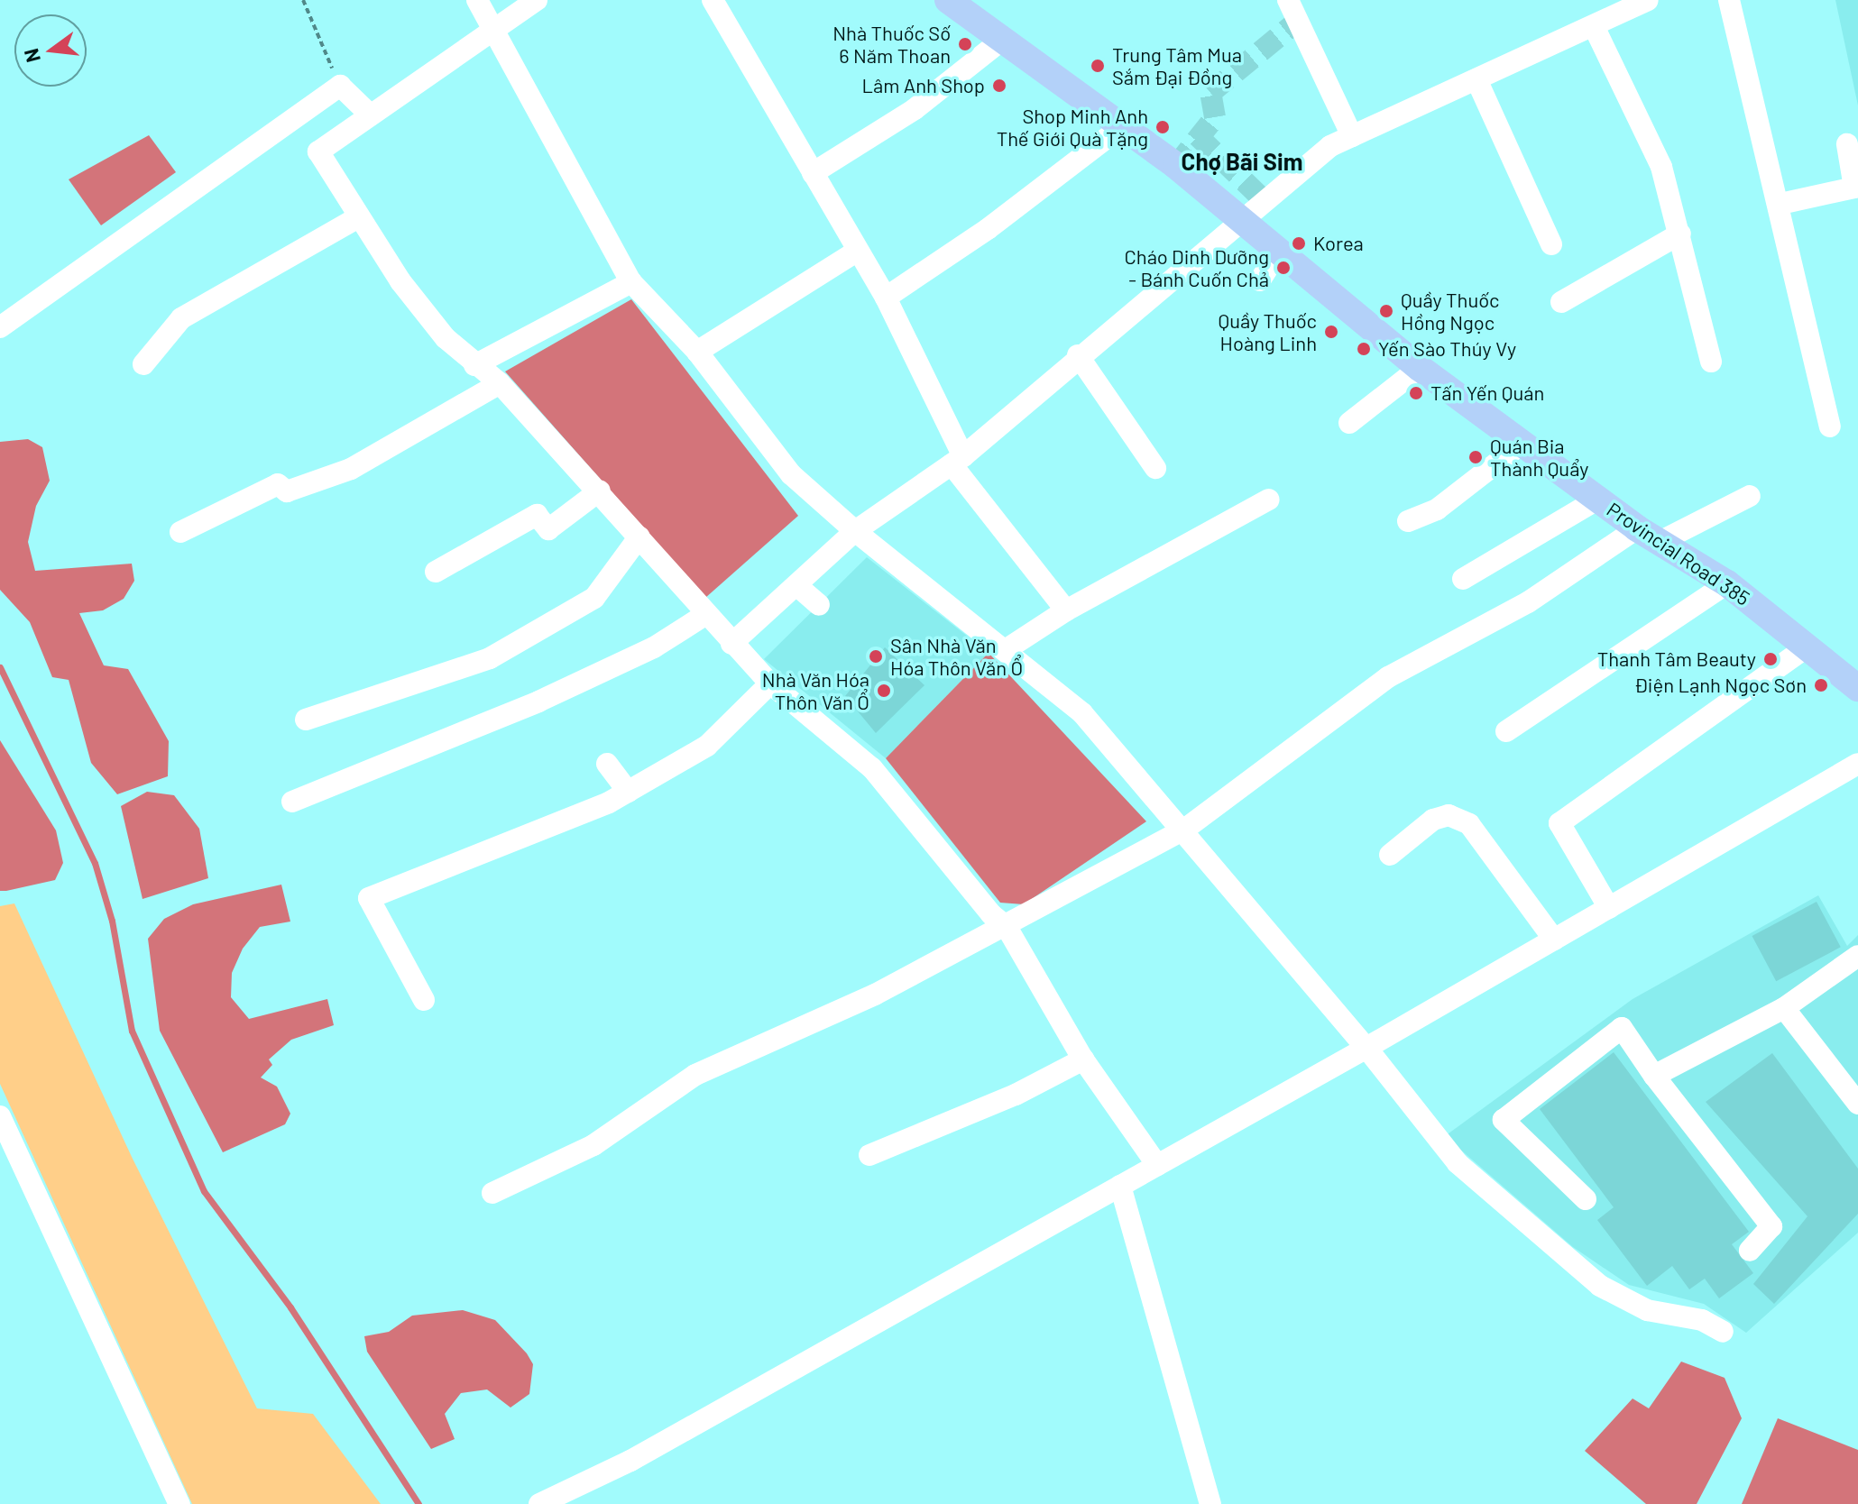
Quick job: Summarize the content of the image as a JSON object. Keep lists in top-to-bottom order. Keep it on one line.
{"streets":{"main road":["Provincial Road 385"]},"districts":["Chợ Bãi Sim"],"places":["Nhà Thuốc Số 6 Năm Thoan","Trung Tâm Mua Sắm Đại Đồng","Lâm Anh Shop","Shop Minh Anh Thế Giới Quà Tặng","Korea","Cháo Dinh Dưỡng - Bánh Cuốn Chả","Quầy Thuốc Hồng Ngọc","Quầy Thuốc Hoàng Linh","Yến Sào Thúy Vy","Tấn Yến Quán","Quán Bia Thành Quẩy","Sân Nhà Văn Hóa Thôn Văn Ổ","Thanh Tâm Beauty","Điện Lạnh Ngọc Sơn","Nhà Văn Hóa Thôn Văn Ổ"],"north":"left"}
